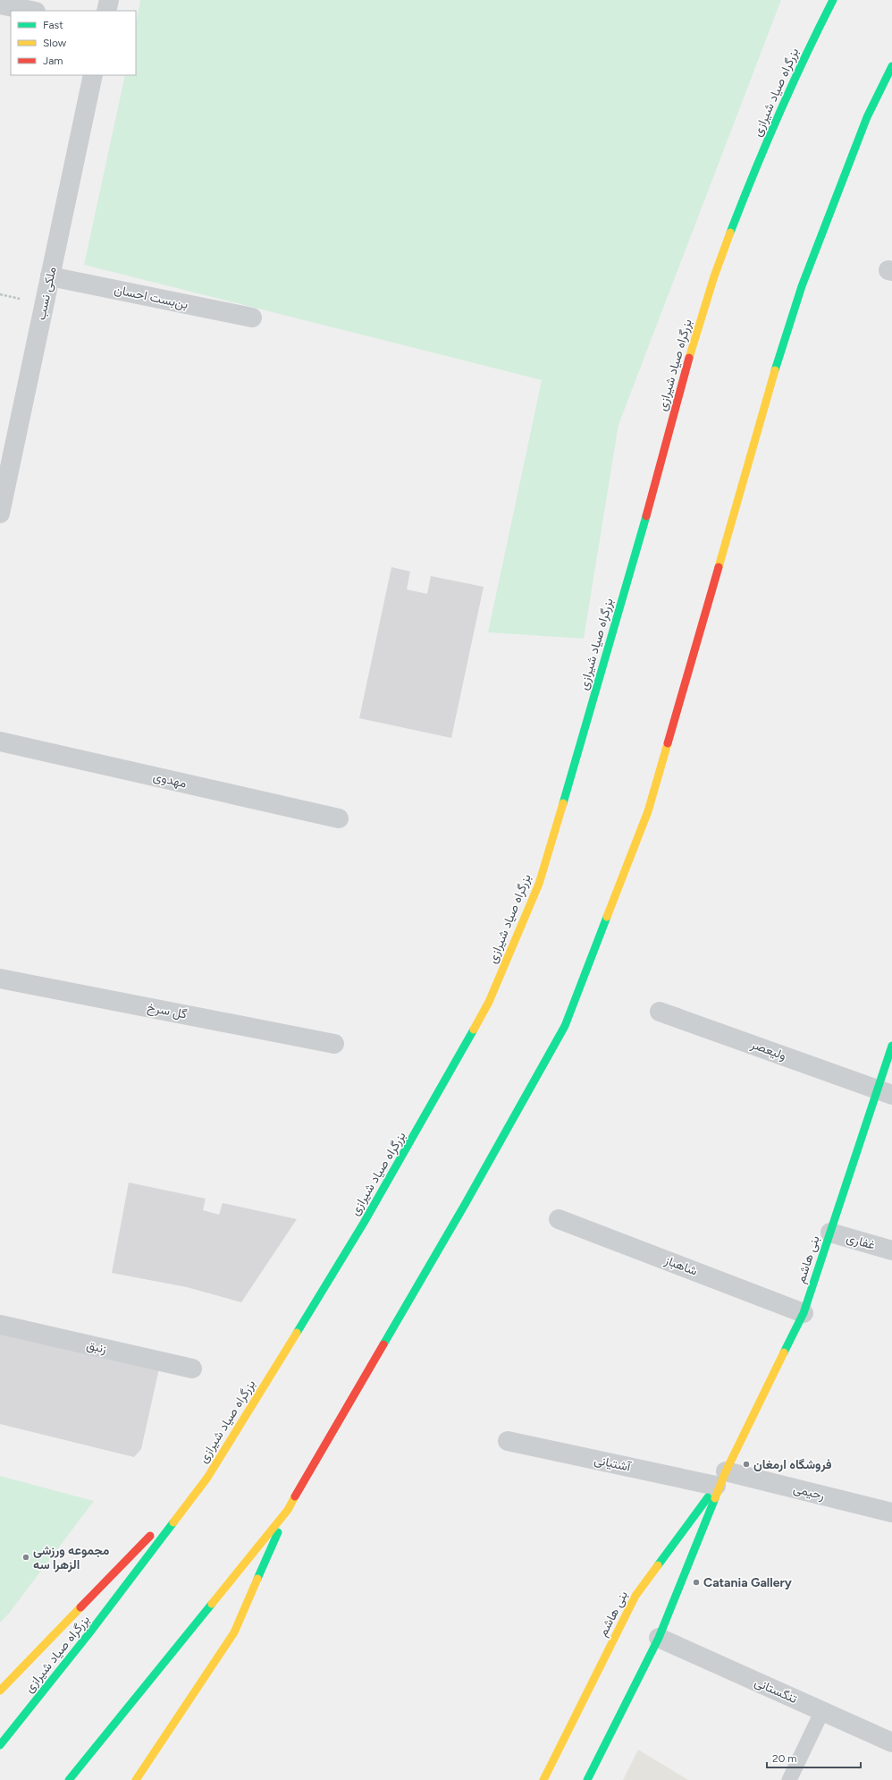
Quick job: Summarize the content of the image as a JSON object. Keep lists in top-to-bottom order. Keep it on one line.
{"streets":{"main road":["بزرگراه صیاد شیرازی","بنی هاشم"],"street":["ملکی نسب","بن‌بست احسان","مهدوی","گل سرخ","ولیعصر","غفاری","شاهباز","زنبق","آشتیانی","رحیمی","تنگستانی"]},"crossings":[["ملکی نسب","بن‌بست احسان"],["ولیعصر","بنی هاشم"],["غفاری","بنی هاشم"],["بنی هاشم","شاهباز"],["بنی هاشم","آشتیانی"],["بنی هاشم","رحیمی"],["بنی هاشم","تنگستانی"],["آشتیانی","رحیمی"]],"places":["فروشگاه ارمغان","مجموعه ورزشی الزهرا سه","Catania Gallery"],"legend":["Fast","Slow","Jam"],"scale_bar":"20 m"}
